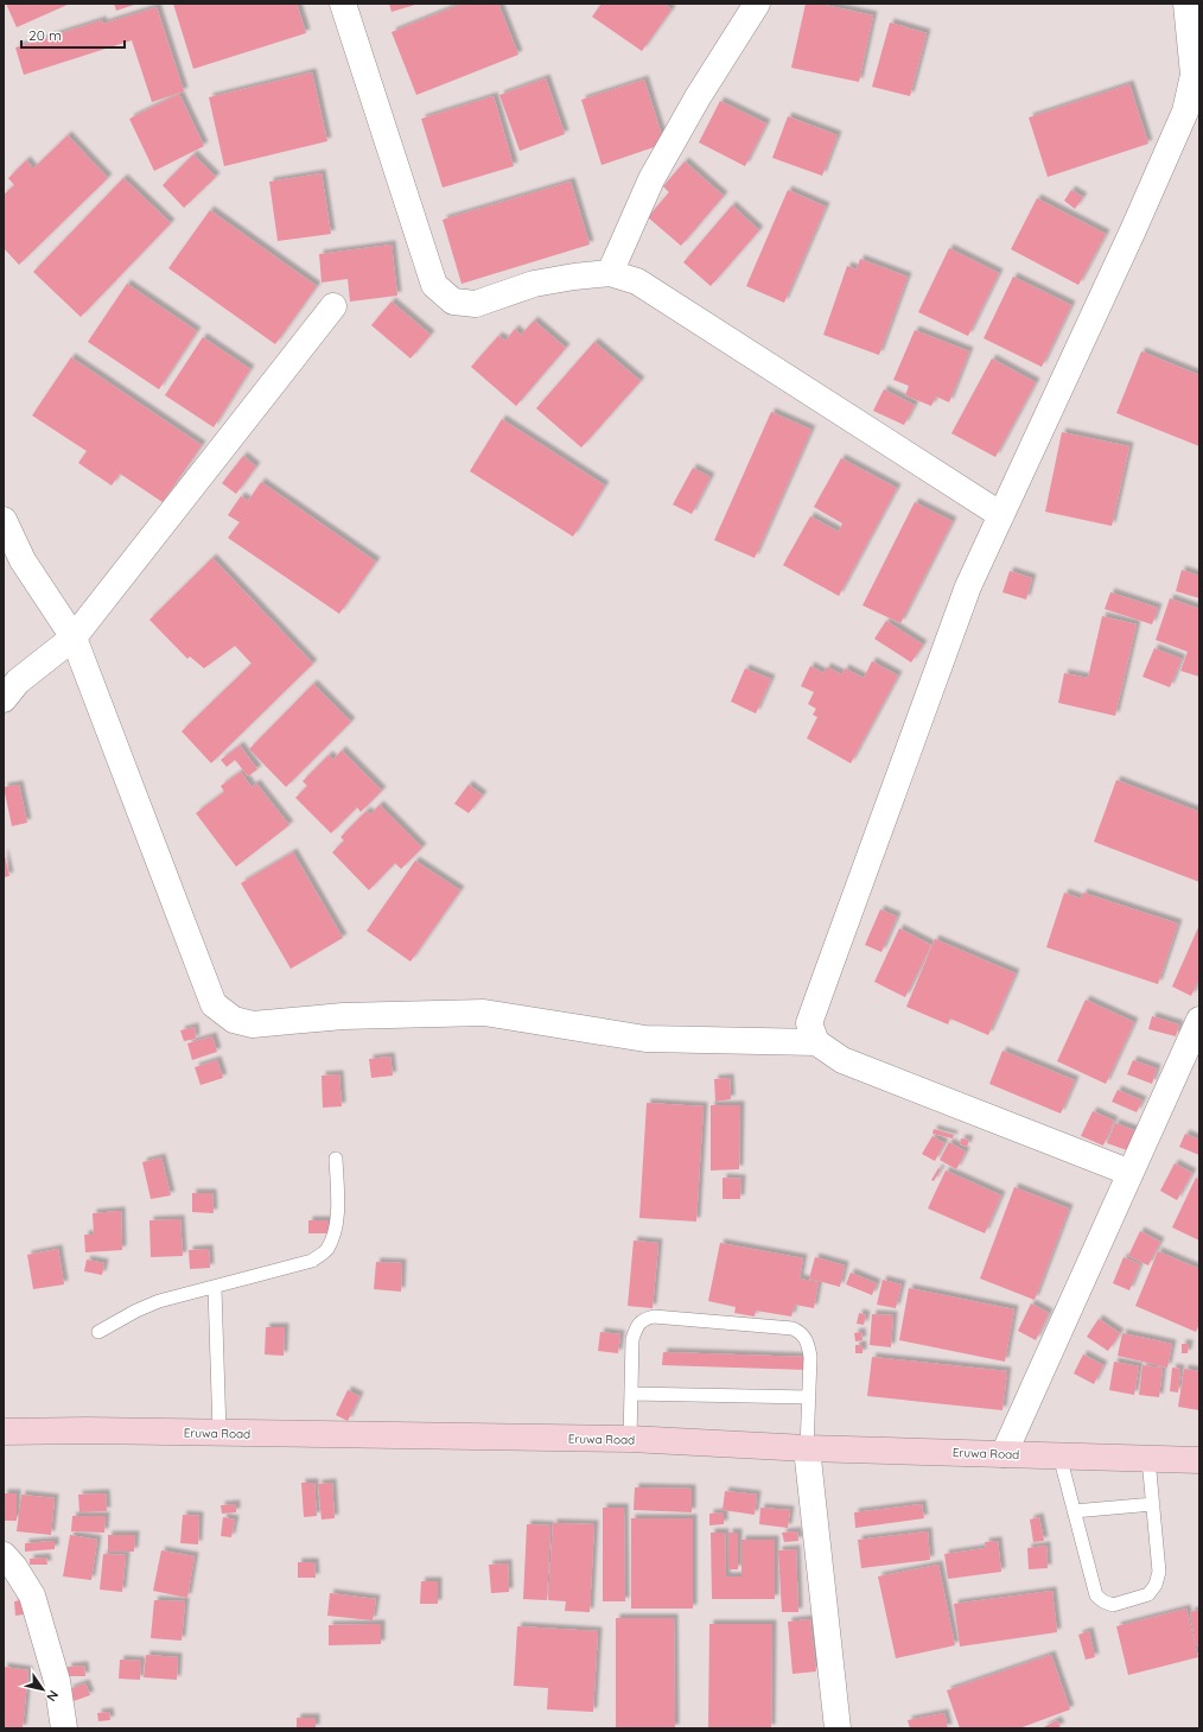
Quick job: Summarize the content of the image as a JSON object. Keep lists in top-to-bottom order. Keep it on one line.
{"streets":{"main road":["Eruwa Road"]},"scale_bar":"20 m","north":"bottom right"}
